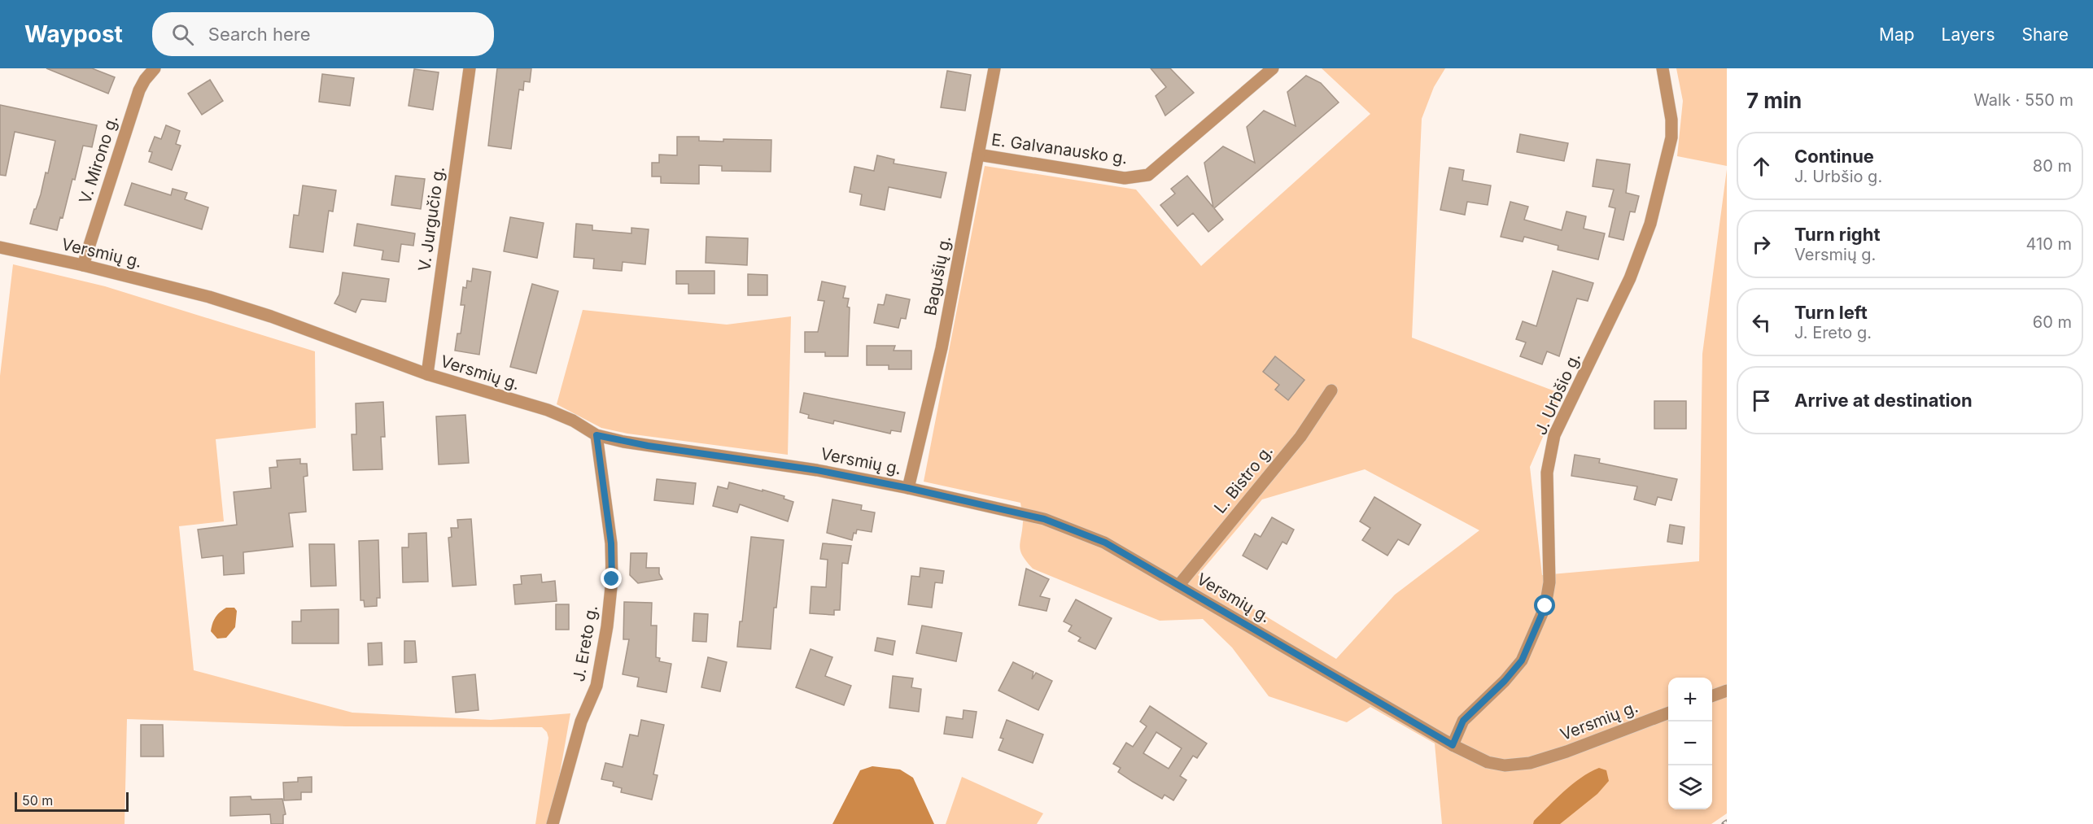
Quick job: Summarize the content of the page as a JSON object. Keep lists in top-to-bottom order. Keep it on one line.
{"streets":{"street":["E. Galvanausko g.","V. Mirono g.","V. Jurgučio g.","Versmių g.","Bagušių g.","J. Urbšio g.","L. Bistro g.","J. Ereto g."]},"crossings":[["E. Galvanausko g.","Bagušių g."],["V. Mirono g.","Versmių g."],["V. Jurgučio g.","Versmių g."],["Versmių g.","Bagušių g."],["Versmių g.","J. Urbšio g."],["Versmių g.","L. Bistro g."],["Versmių g.","J. Ereto g."]],"scale_bar":"50 m","page":{"header":"Waypost","search":"Search here","nav":["Map","Layers","Share"],"heading":["7 min","Walk · 550 m"],"list":[["Continue","J. Urbšio g.","80 m"],["Turn right","Versmių g.","410 m"],["Turn left","J. Ereto g.","60 m"],"Arrive at destination"],"map_buttons":["+","−"],"scale":"50 m"}}
